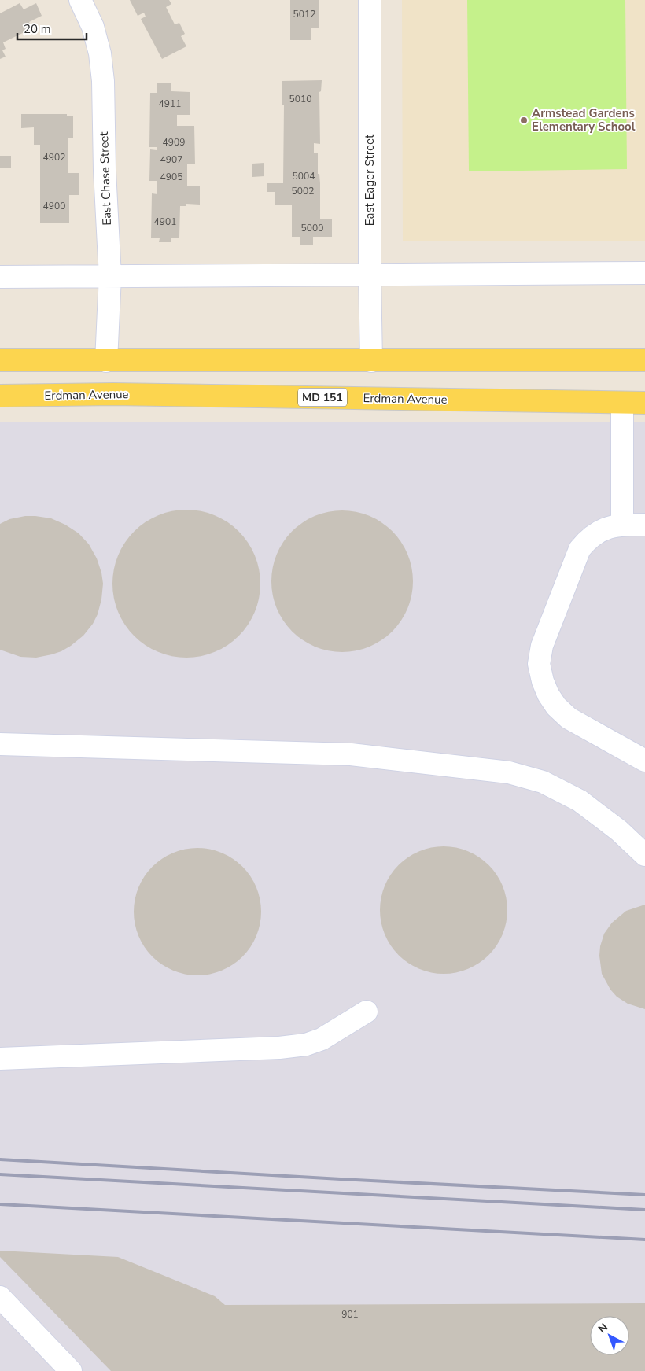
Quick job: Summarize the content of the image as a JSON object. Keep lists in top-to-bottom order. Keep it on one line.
{"streets":{"main road":["Erdman Avenue","MD 151"],"street":["East Chase Street","East Eager Street"]},"places":["Armstead Gardens Elementary School"],"house_numbers":["5012","5010","4911","4909","4902","4907","5004","4905","5002","4900","4901","5000","901"],"scale_bar":"20 m","north":"top left"}
